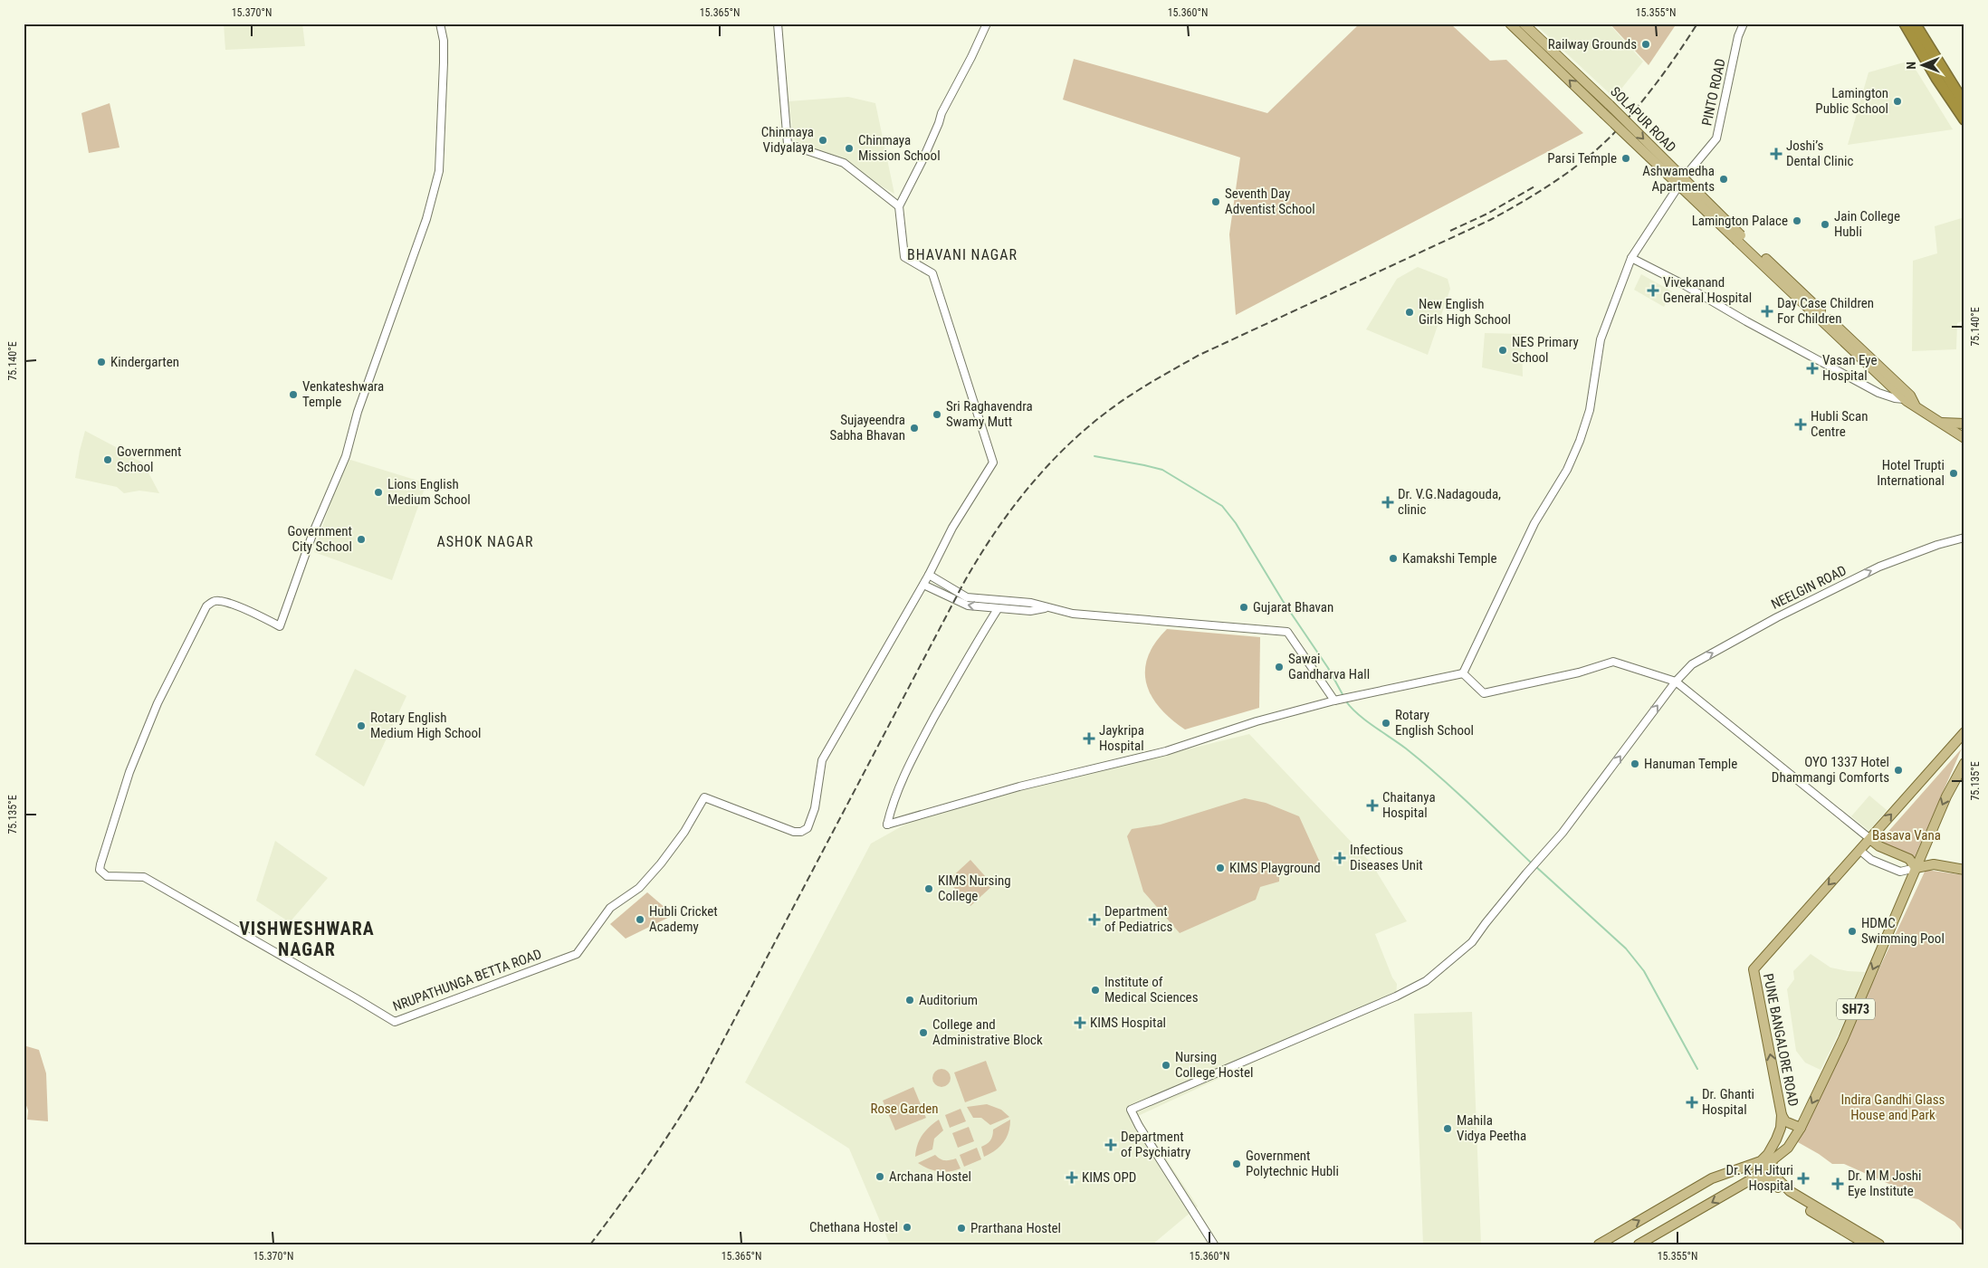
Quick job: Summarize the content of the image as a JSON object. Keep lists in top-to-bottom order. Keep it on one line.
{"streets":{"main road":["SOLAPUR ROAD","SH73","PUNE BANGALORE ROAD"],"street":["PINTO ROAD","NEELGIN ROAD","NRUPATHUNGA BETTA ROAD"]},"crossings":[["SH73","PUNE BANGALORE ROAD"]],"one_way":["NEELGIN ROAD"],"districts":["BHAVANI NAGAR","ASHOK NAGAR","VISHWESHWARA NAGAR"],"parks":["Basava Vana","Indira Gandhi Glass House and Park","Rose Garden"],"places":{"other":["Railway Grounds","Lamington Public School","Chinmaya Vidyalaya","Chinmaya Mission School","Parsi Temple","Ashwamedha Apartments","Seventh Day Adventist School","Lamington Palace","Jain College Hubli","New English Girls High School","NES Primary School","Kindergarten","Venkateshwara Temple","Sri Raghavendra Swamy Mutt","Sujayeendra Sabha Bhavan","Government School","Hotel Trupti International","Lions English Medium School","Government City School","Kamakshi Temple","Gujarat Bhavan","Sawai Gandharva Hall","Rotary English School","Rotary English Medium High School","Hanuman Temple","OYO 1337 Hotel Dhammangi Comforts","KIMS Playground","KIMS Nursing College","Hubli Cricket Academy","HDMC Swimming Pool","Institute of Medical Sciences","Auditorium","College and Administrative Block","Nursing College Hostel","Mahila Vidya Peetha","Government Polytechnic Hubli","Archana Hostel","Chethana Hostel","Prarthana Hostel"],"health":["Joshi’s Dental Clinic","Vivekanand General Hospital","Day Case Children For Children","Vasan Eye Hospital","Hubli Scan Centre","Dr. V.G.Nadagouda, clinic","Jaykripa Hospital","Chaitanya Hospital","Infectious Diseases Unit","Department of Pediatrics","KIMS Hospital","Dr. Ghanti Hospital","Department of Psychiatry","KIMS OPD","Dr. K H Jituri Hospital","Dr. M M Joshi Eye Institute"]},"north":"left","coordinates":["15.370°N","15.365°N","15.360°N","15.355°N","75.140°E","75.135°E"]}
